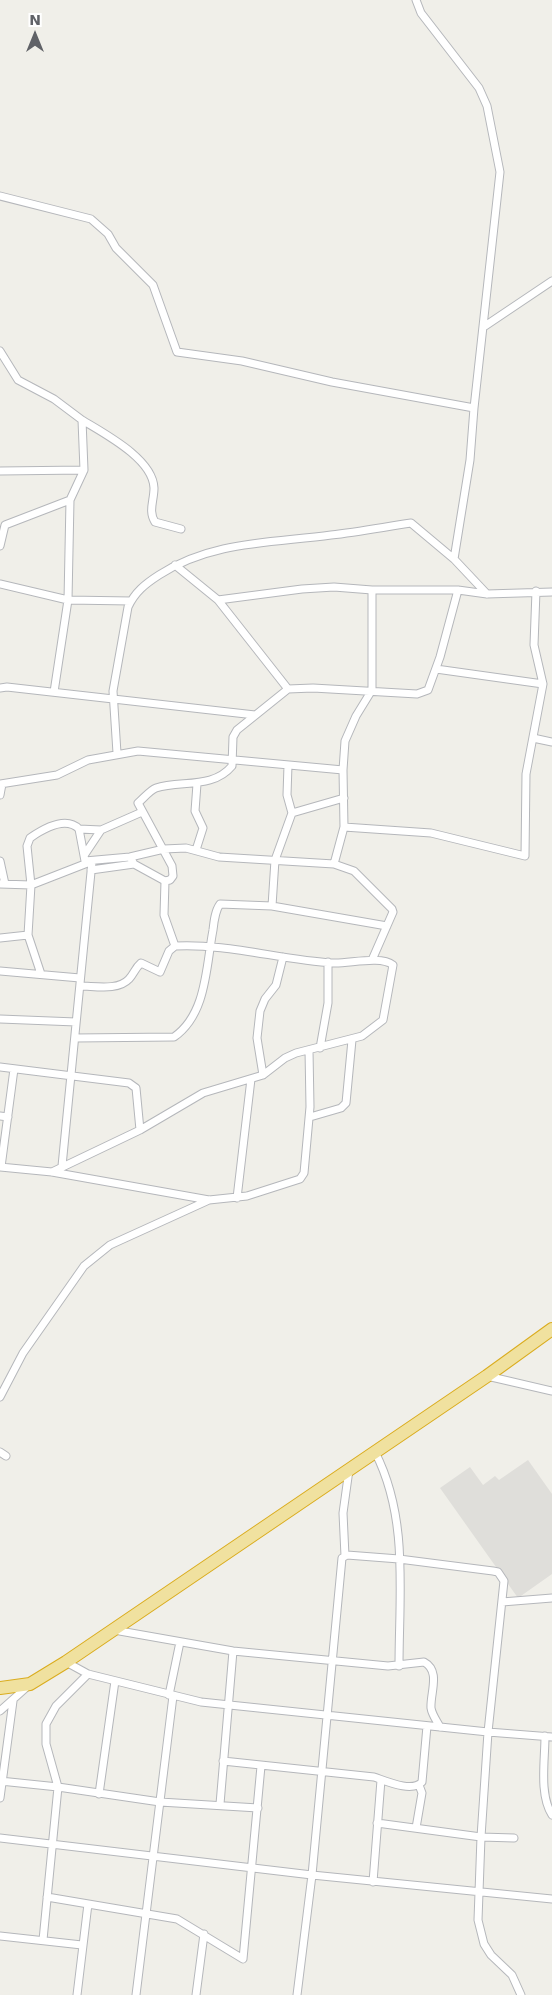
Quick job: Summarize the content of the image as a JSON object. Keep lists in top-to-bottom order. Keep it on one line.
{"north":"top"}
